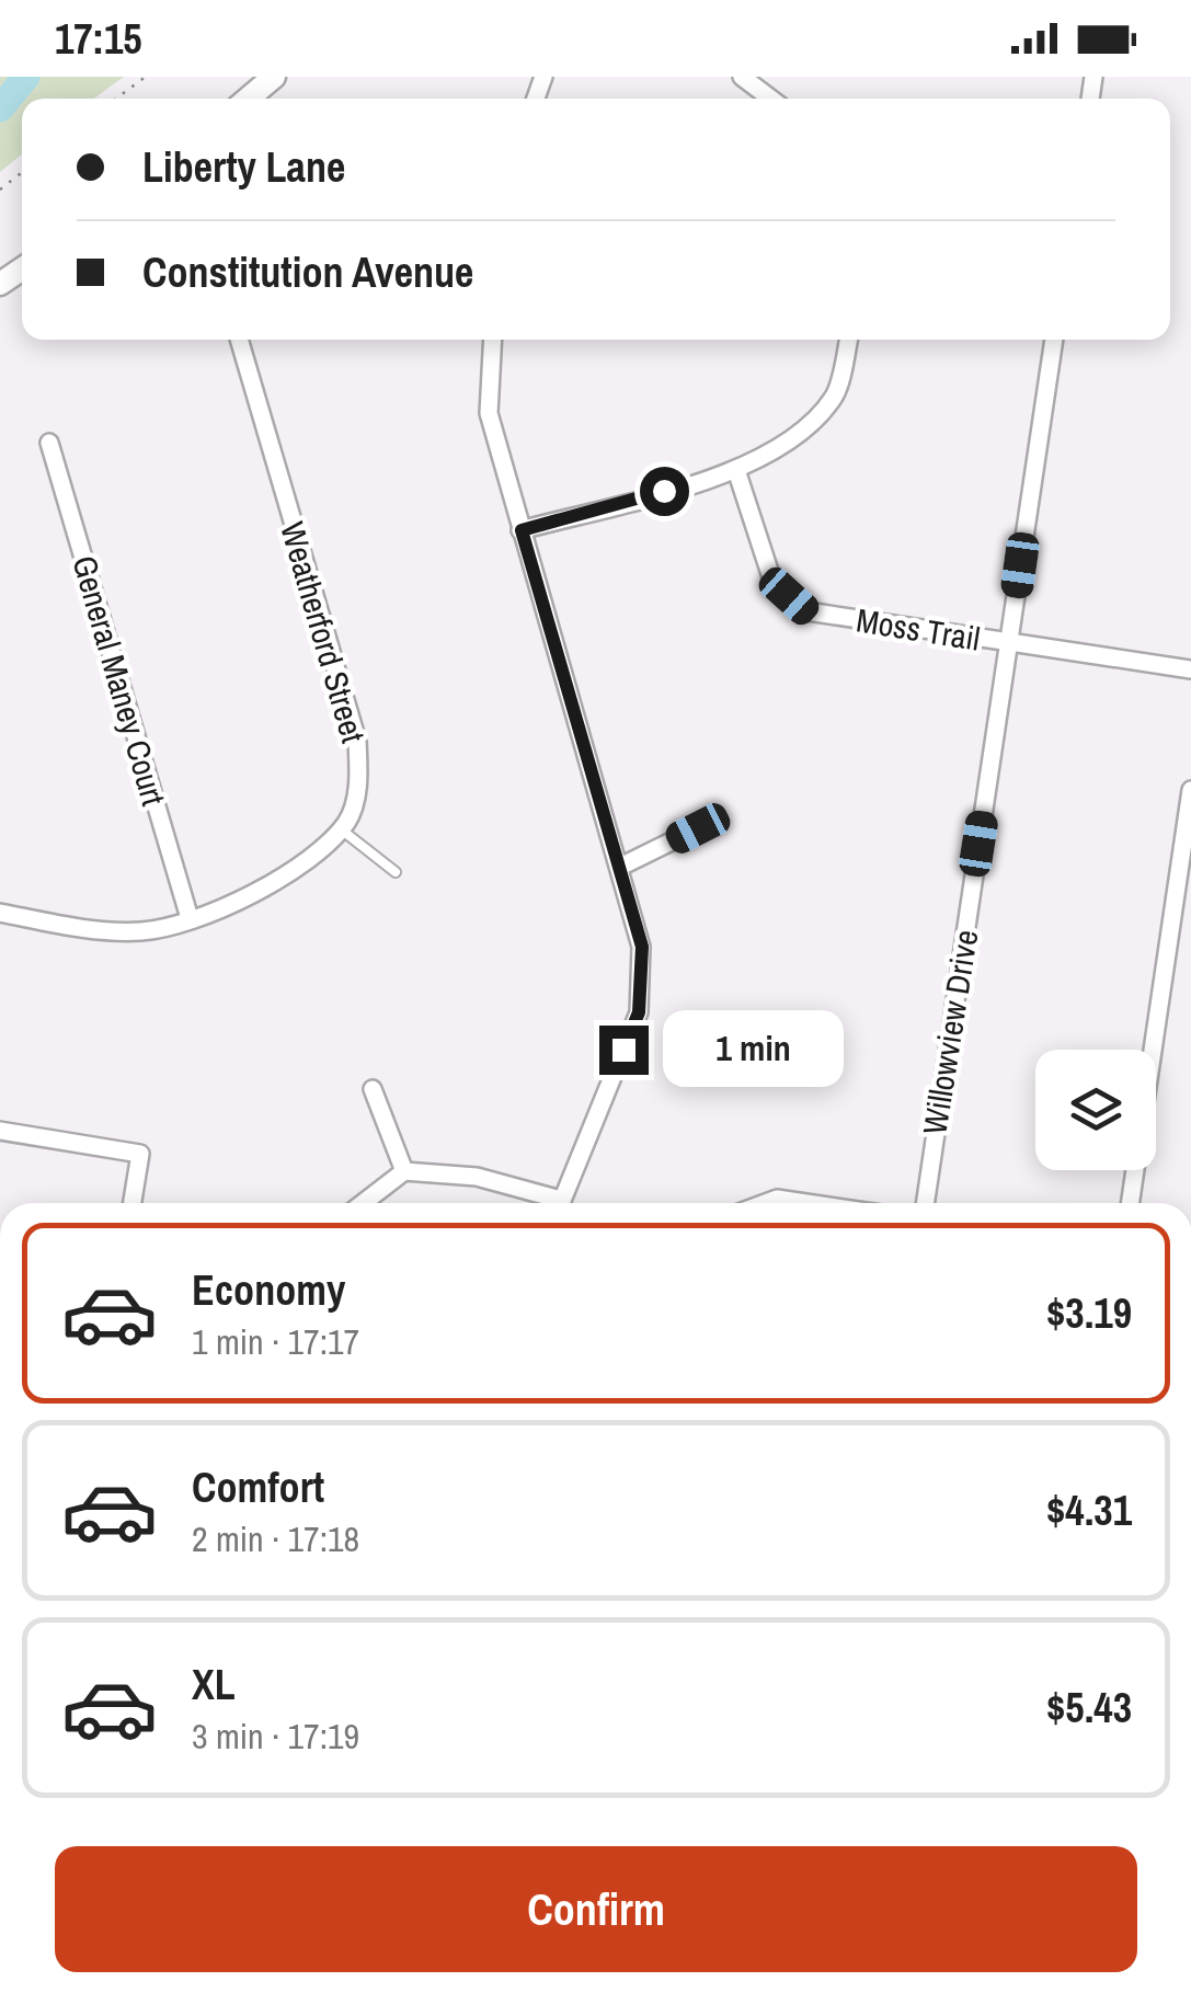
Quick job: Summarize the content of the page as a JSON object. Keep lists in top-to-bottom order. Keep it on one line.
{"streets":{"street":["Moss Trail","Weatherford Street","General Maney Court","Willowview Drive"]},"crossings":[["Moss Trail","Willowview Drive"]],"page":{"status":"17:15","banner":["Liberty Lane","Constitution Avenue"],"bubble":"1 min","list":[{"name":"Economy","note":"1 min · 17:17","value":"$3.19"},{"name":"Comfort","note":"2 min · 17:18","value":"$4.31"},{"name":"XL","note":"3 min · 17:19","value":"$5.43"}],"buttons":"Confirm"}}
